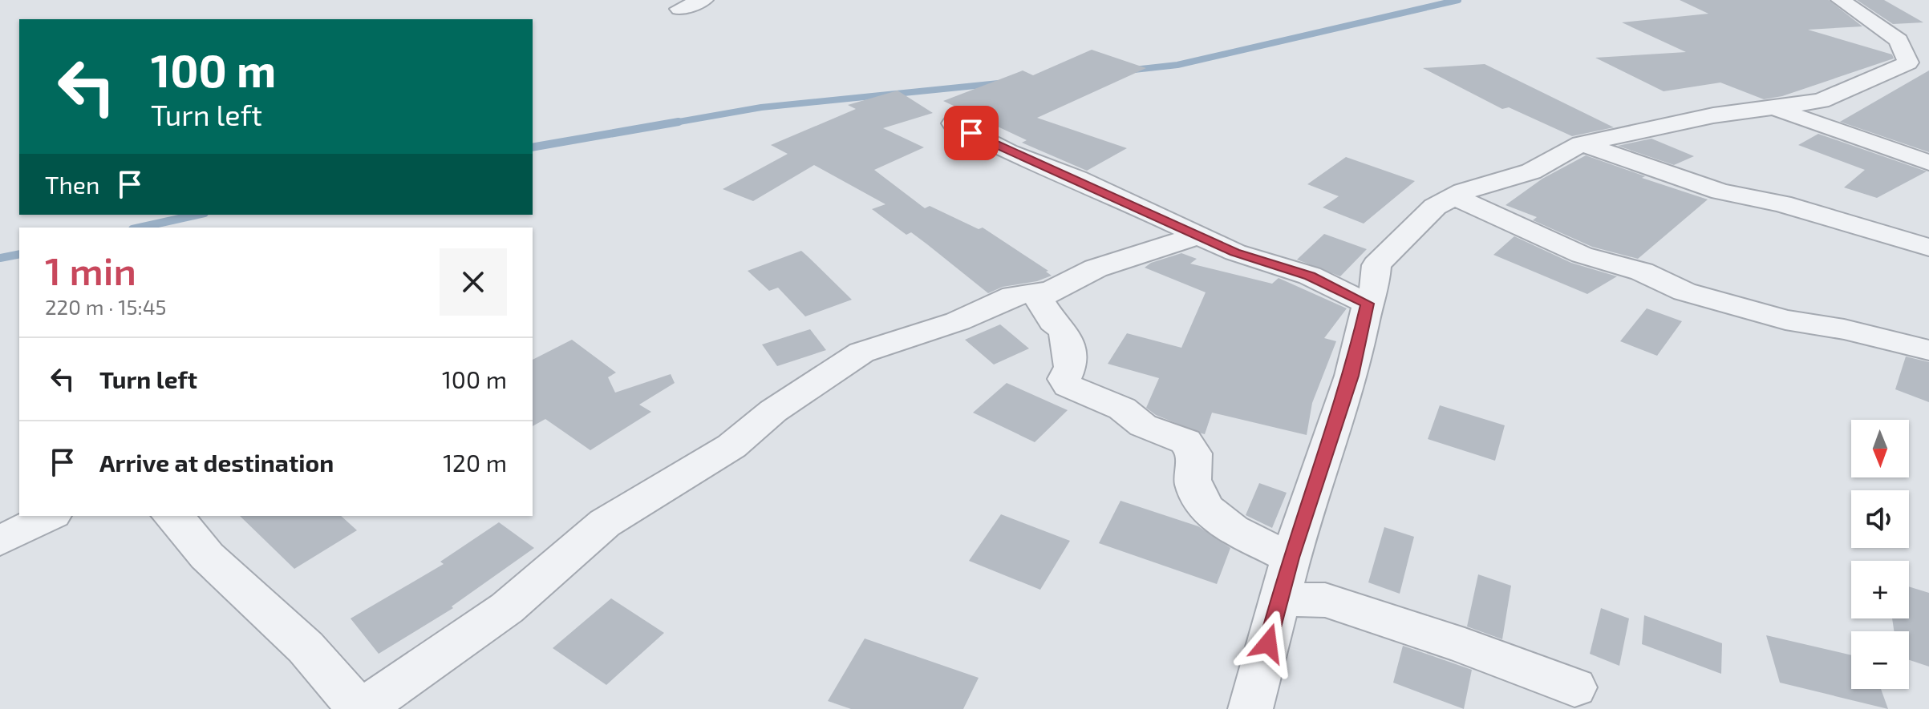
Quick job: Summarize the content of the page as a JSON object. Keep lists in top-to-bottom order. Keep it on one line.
{"north":"bottom","page":{"turn":["100 m","Turn left"],"then":"Then","heading":["1 min","220 m · 15:45"],"list":[{"name":"Turn left","value":"100 m"},{"name":"Arrive at destination","value":"120 m"}],"map_buttons":["+","−"]}}
